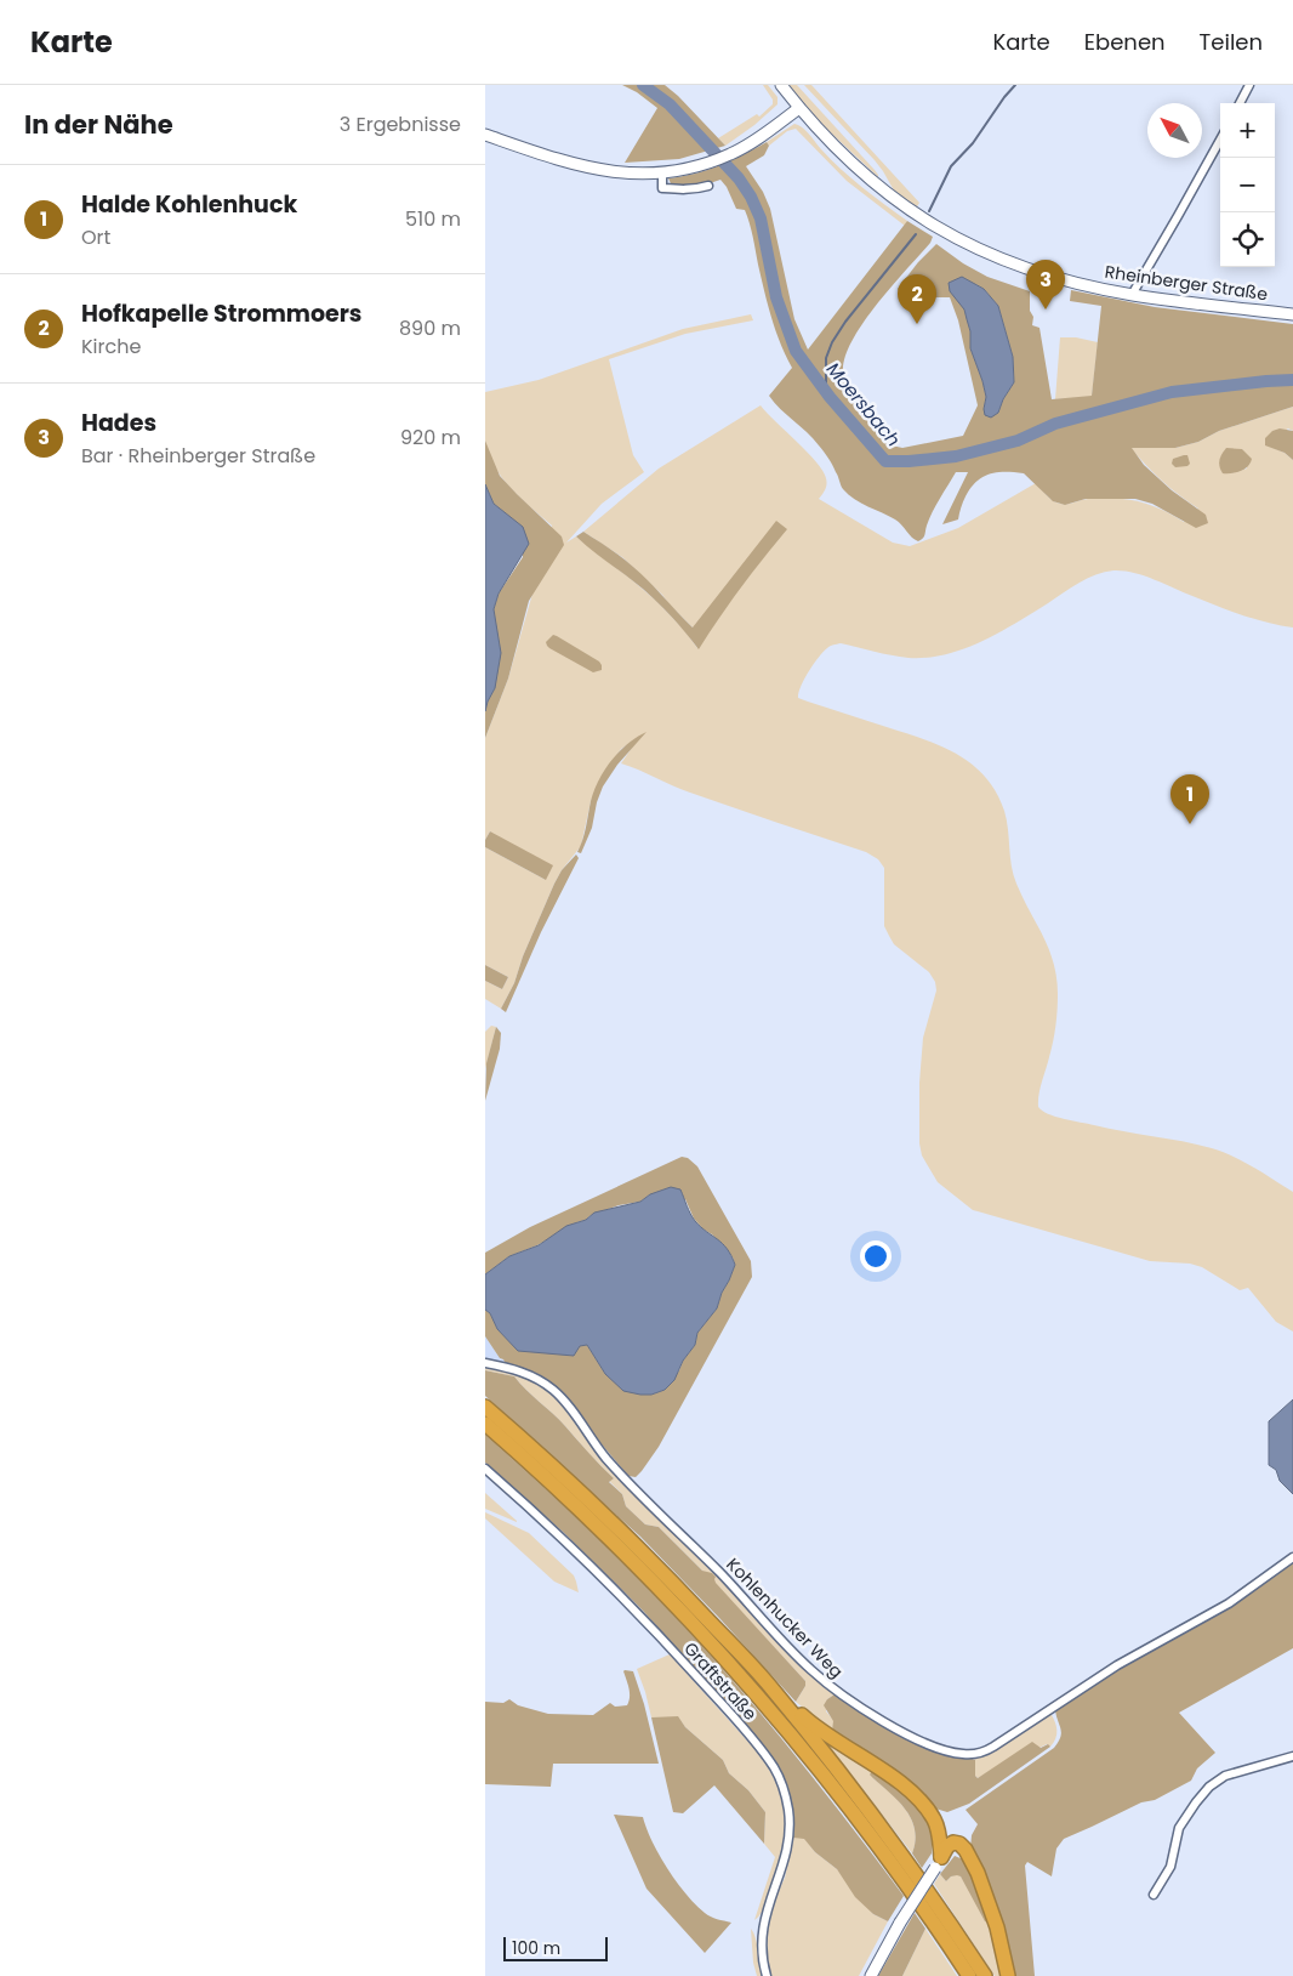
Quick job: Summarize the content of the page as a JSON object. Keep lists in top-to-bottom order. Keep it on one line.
{"streets":{"main road":["Rheinberger Straße"],"street":["Kohlenhucker Weg","Graftstraße"]},"water":["Moersbach"],"scale_bar":"100 m","north":"top left","page":{"header":"Karte","nav":["Karte","Ebenen","Teilen"],"heading":["In der Nähe","3 Ergebnisse"],"map_buttons":["+","−"],"list":[{"mark":"1","name":"Halde Kohlenhuck","note":"Ort","value":"510 m"},{"mark":"2","name":"Hofkapelle Strommoers","note":"Kirche","value":"890 m"},{"mark":"3","name":"Hades","note":"Bar · Rheinberger Straße","value":"920 m"}],"pins":["3","2","1"],"scale":"100 m"}}
